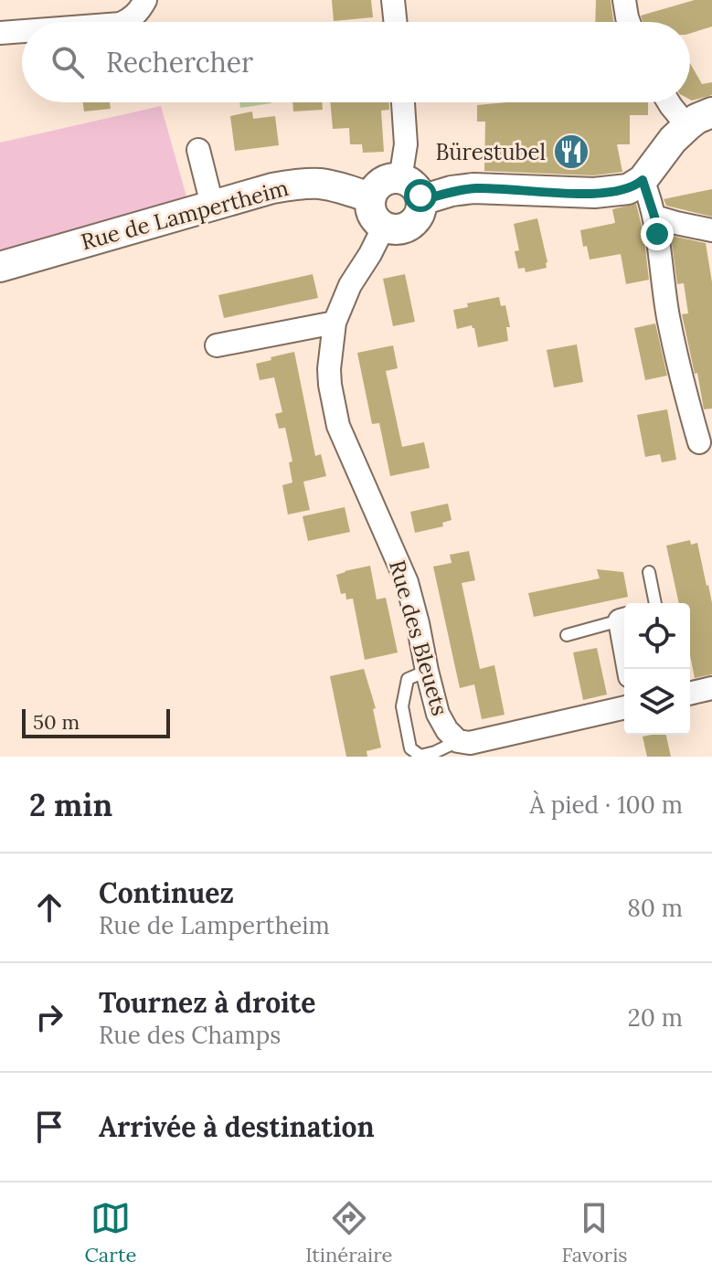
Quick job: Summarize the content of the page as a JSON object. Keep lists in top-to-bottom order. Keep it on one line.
{"streets":{"main road":["Rue de Lampertheim"],"street":["Rue des Bleuets"]},"crossings":[["Rue de Lampertheim","Rue des Bleuets"]],"places":{"restaurant":["Bürestubel"]},"scale_bar":"50 m","page":{"search":"Rechercher","scale":"50 m","heading":["2 min","À pied · 100 m"],"list":[["Continuez","Rue de Lampertheim","80 m"],["Tournez à droite","Rue des Champs","20 m"],"Arrivée à destination"],"nav":["Carte","Itinéraire","Favoris"]}}
